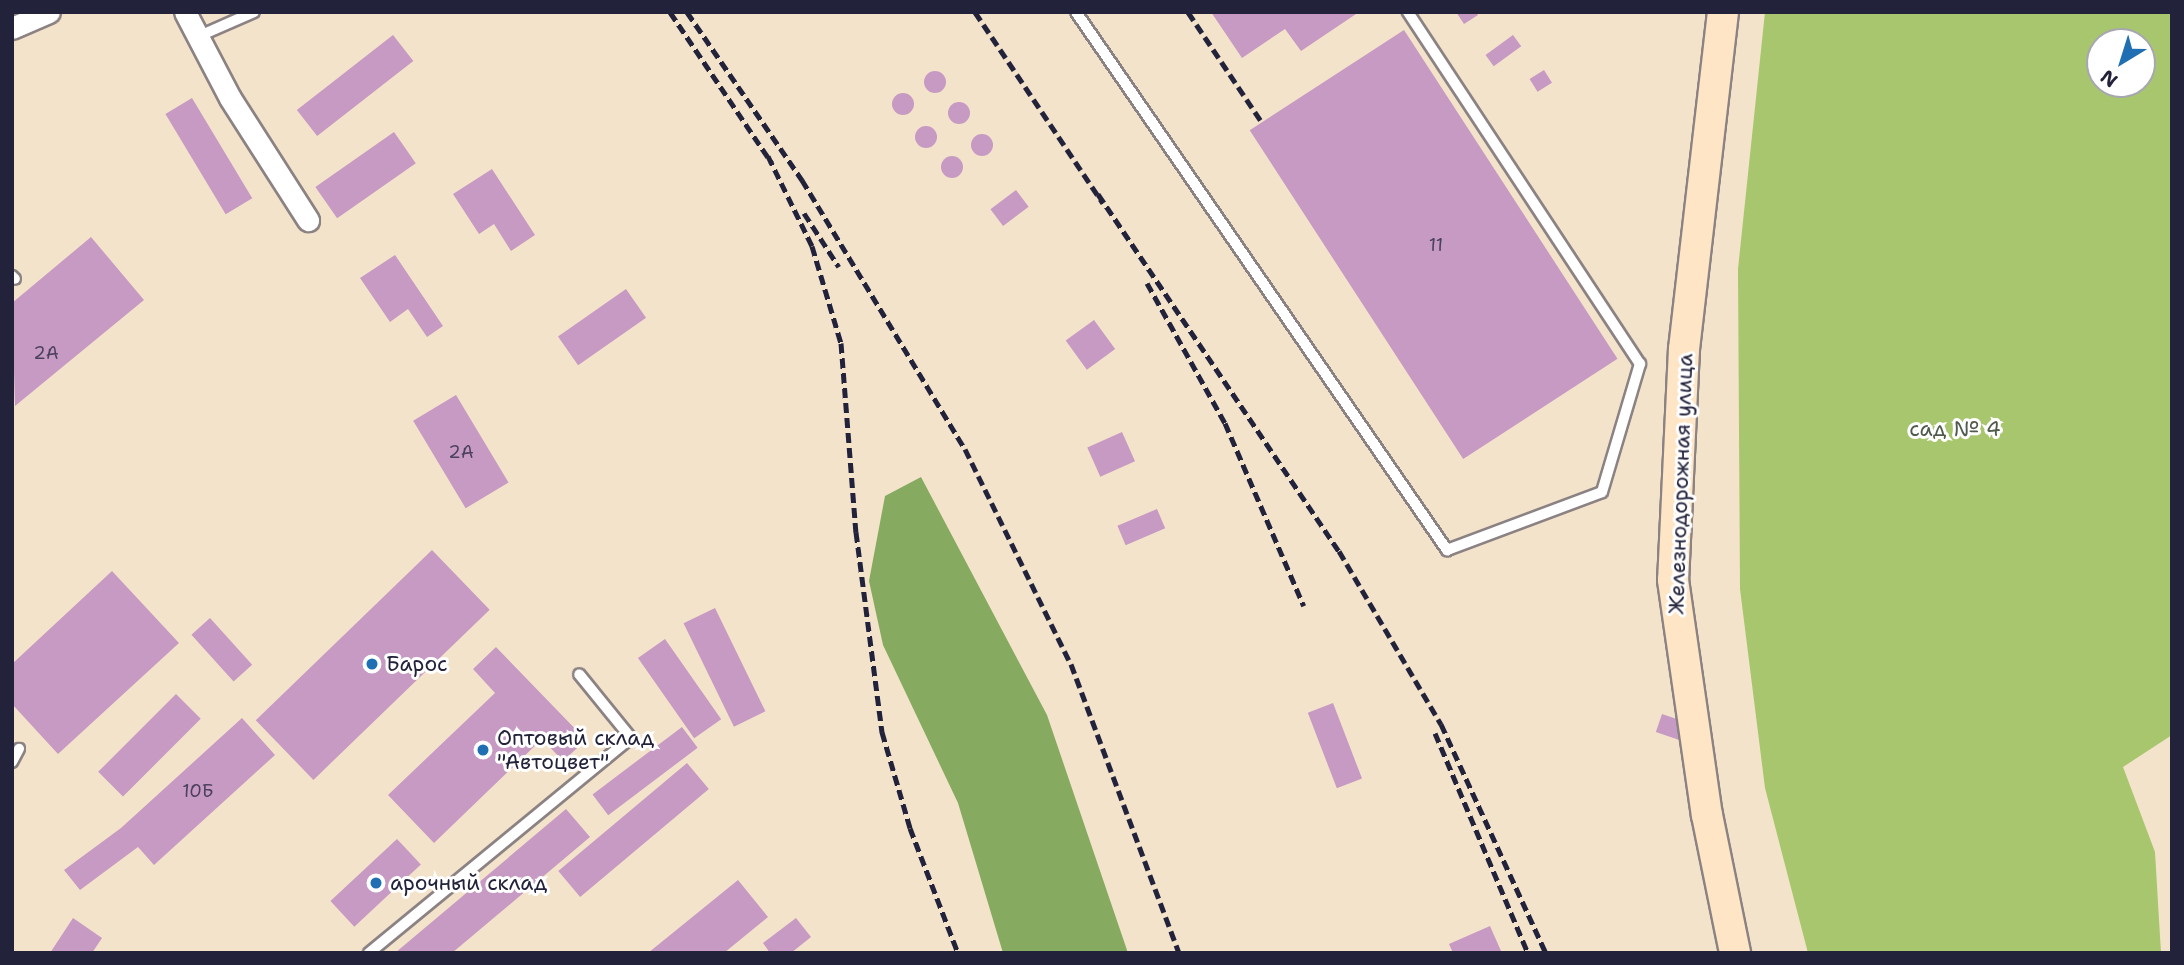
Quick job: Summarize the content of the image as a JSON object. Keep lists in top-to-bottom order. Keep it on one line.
{"streets":{"street":["Железнодорожная улица"]},"parks":["сад № 4"],"places":["Барос","Оптовый склад \"Автоцвет\"","арочный склад"],"house_numbers":["11","2А","2А","10Б"],"north":"bottom left"}
